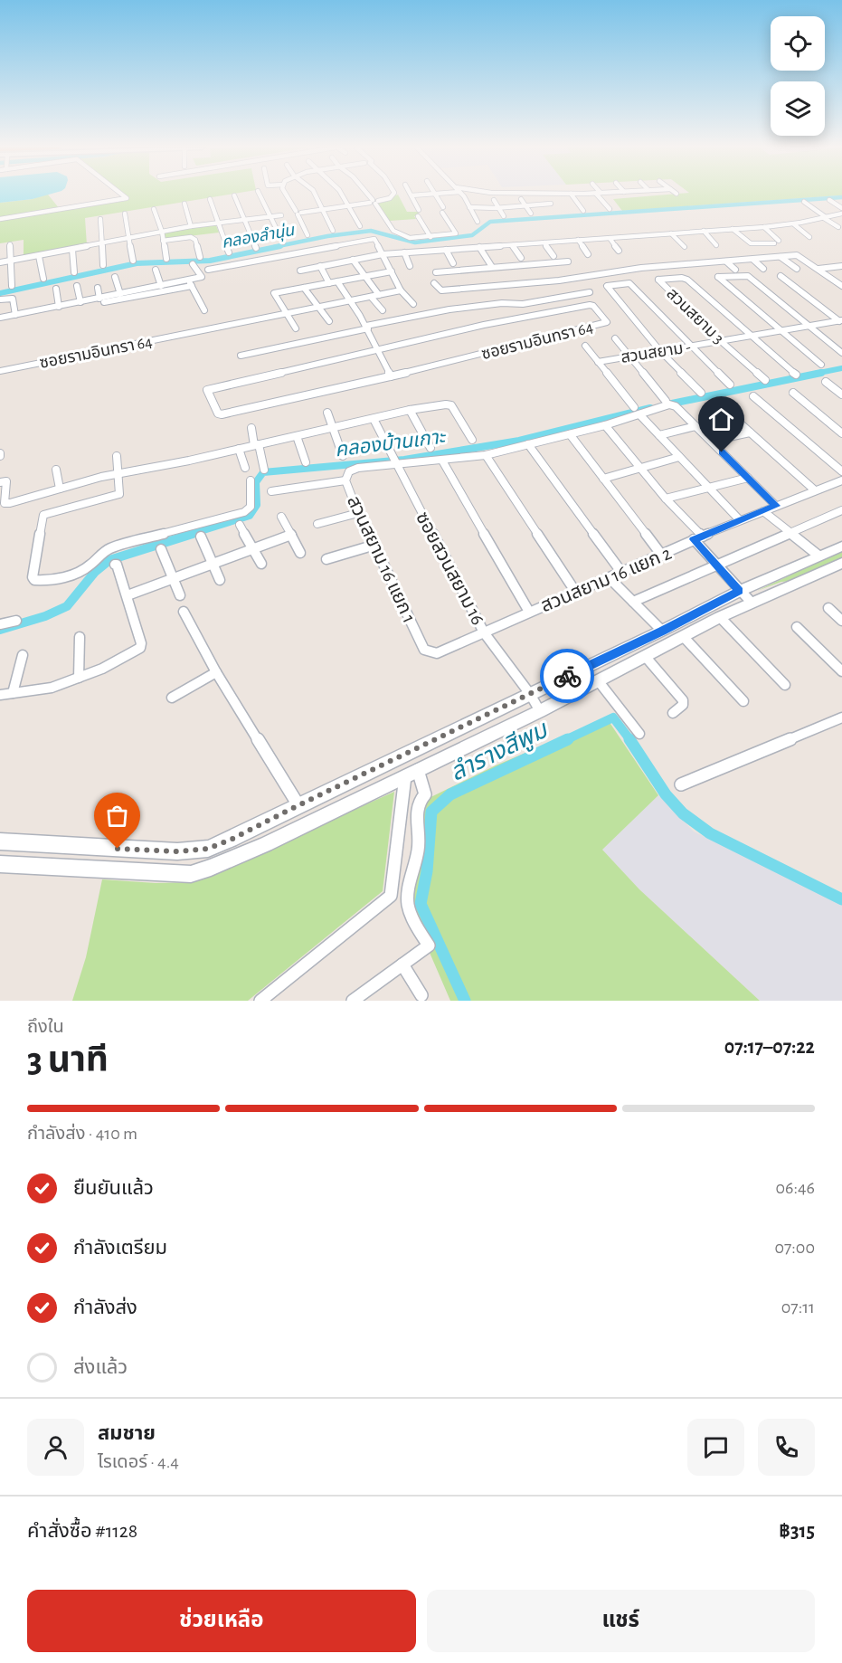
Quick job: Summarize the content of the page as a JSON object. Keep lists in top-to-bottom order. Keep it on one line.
{"streets":{"street":["สวนสยาม 3","ซอยรามอินทรา 64","สวนสยาม -","สวนสยาม 16 แยก 1","ซอยสวนสยาม 16","สวนสยาม 16 แยก 2"]},"crossings":[["สวนสยาม 3","สวนสยาม -"],["สวนสยาม 16 แยก 1","ซอยสวนสยาม 16"],["สวนสยาม 16 แยก 1","สวนสยาม 16 แยก 2"],["ซอยสวนสยาม 16","สวนสยาม 16 แยก 2"]],"water":["คลองลำนุ่น","คลองบ้านเกาะ","ลำรางสีพูม"],"page":{"heading":["3 นาที","ถึงใน","07:17–07:22"],"panel":["สมชาย","ไรเดอร์ · 4.4","คำสั่งซื้อ #1128","฿315"],"bar":"กำลังส่ง · 410 m","list":[["ยืนยันแล้ว","06:46"],["กำลังเตรียม","07:00"],["กำลังส่ง","07:11"],"ส่งแล้ว"],"buttons":["ช่วยเหลือ","แชร์"]}}
